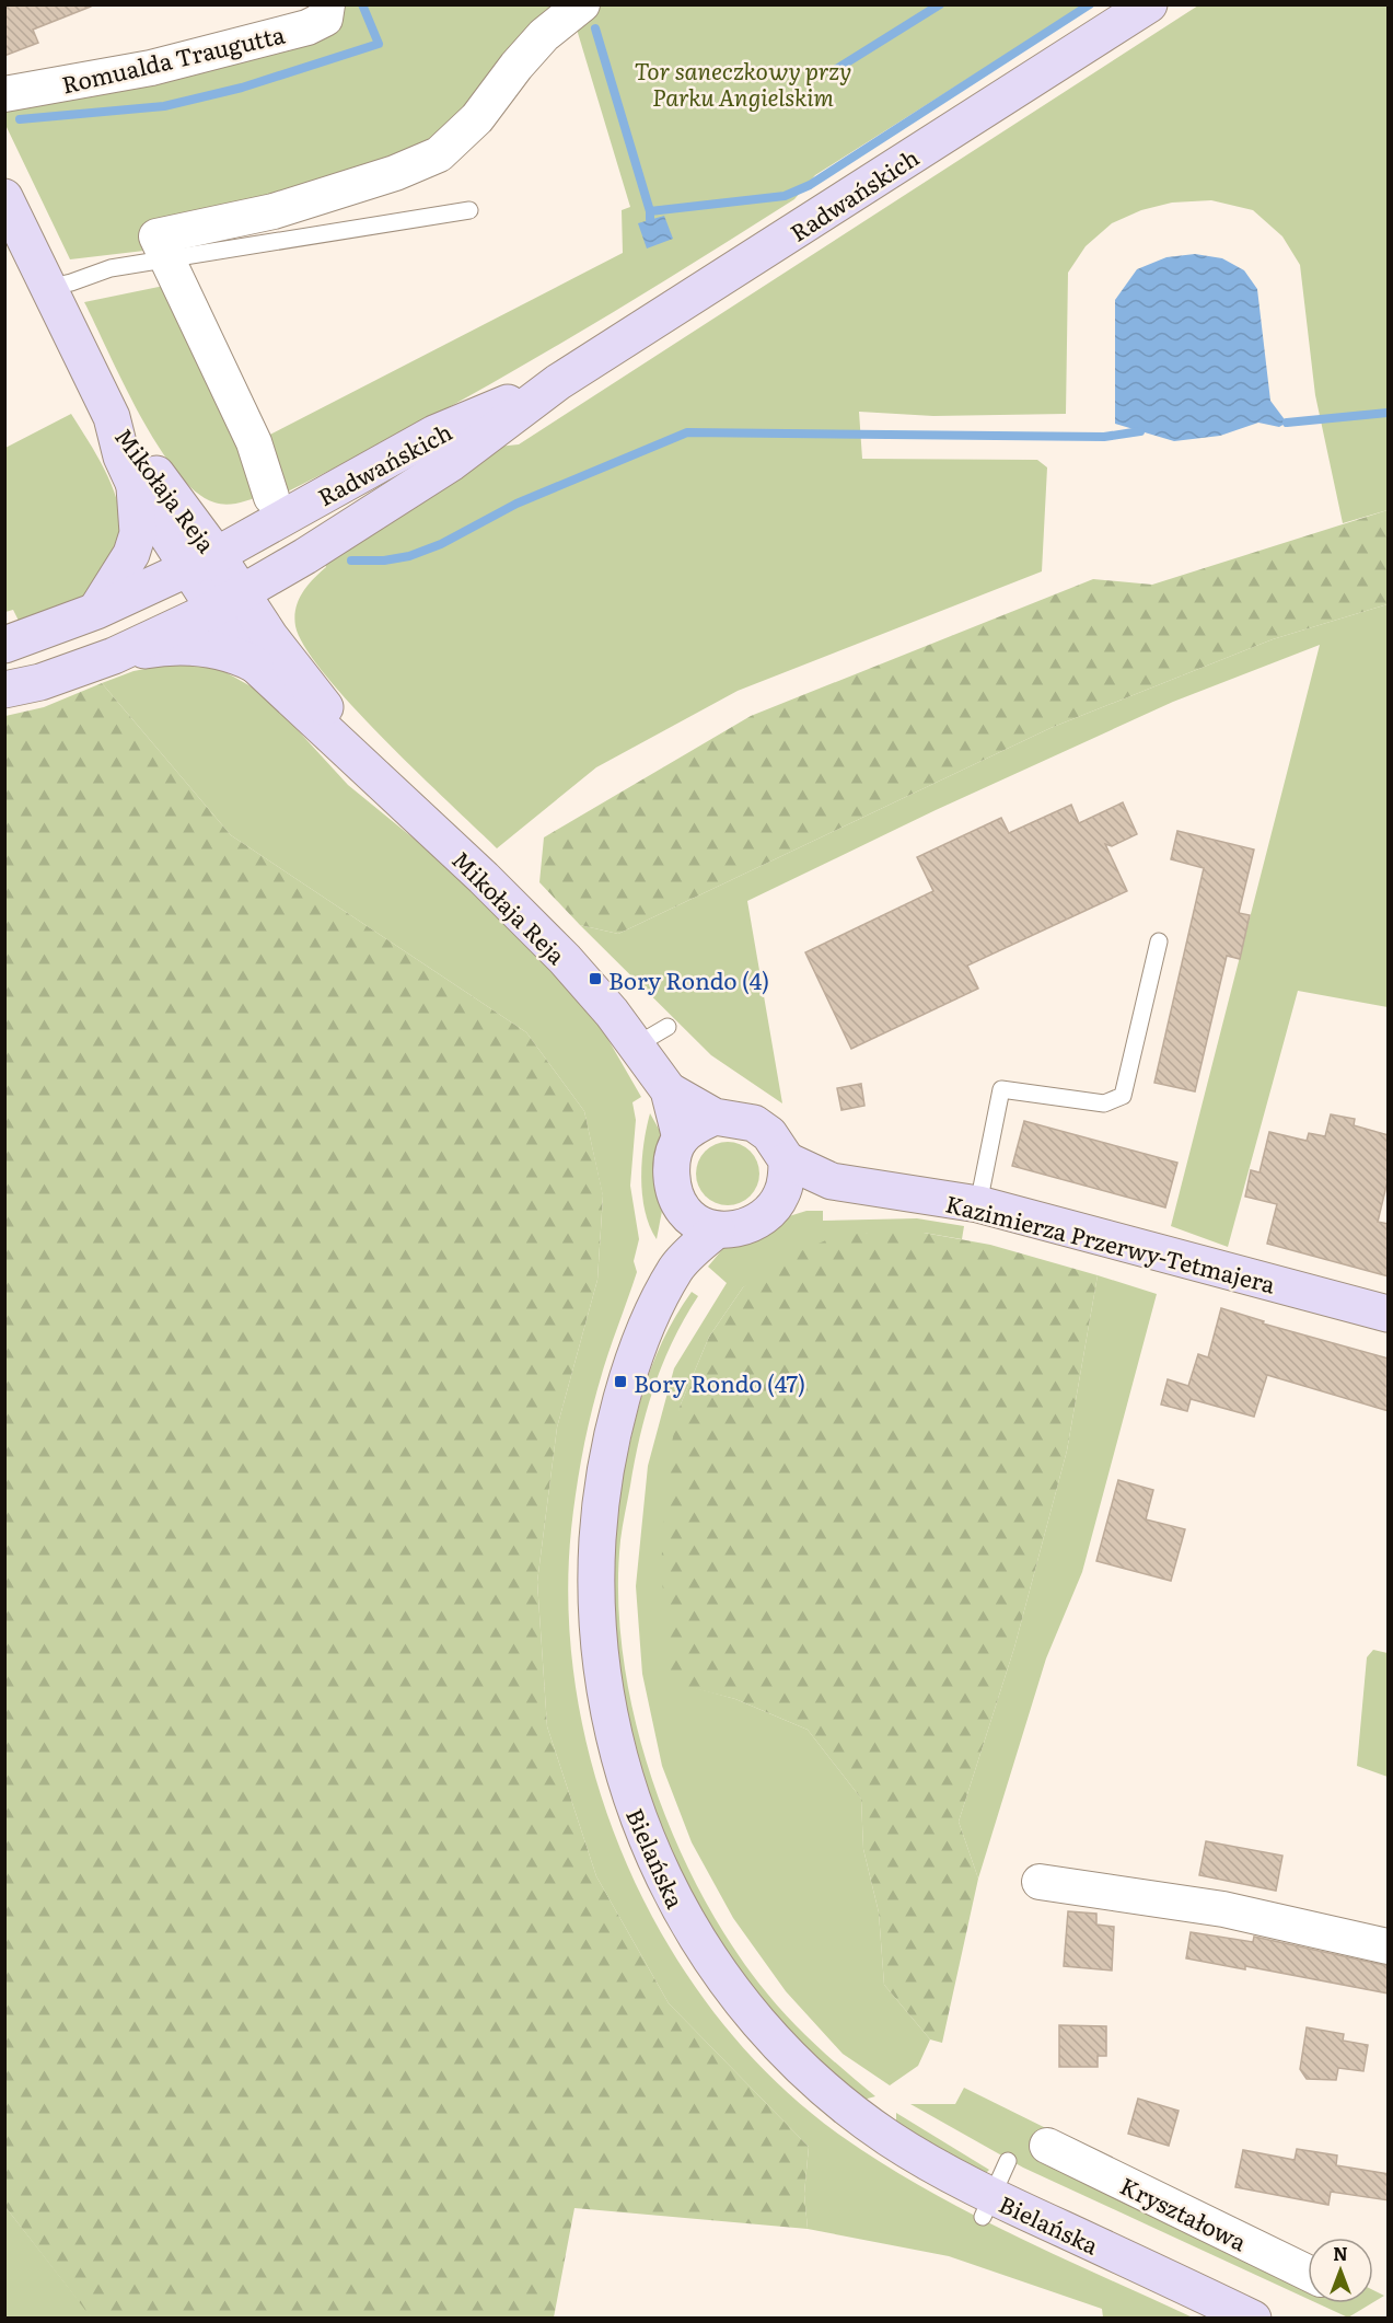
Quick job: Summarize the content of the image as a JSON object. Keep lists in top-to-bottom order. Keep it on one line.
{"streets":{"street":["Romualda Traugutta","Radwańskich","Mikołaja Reja","Kazimierza Przerwy-Tetmajera","Bielańska","Kryształowa"]},"crossings":[["Radwańskich","Mikołaja Reja"],["Mikołaja Reja","Bielańska"]],"parks":["Tor saneczkowy przy Parku Angielskim"],"places":{"transit":["Bory Rondo (4)","Bory Rondo (47)"]},"north":"top"}
